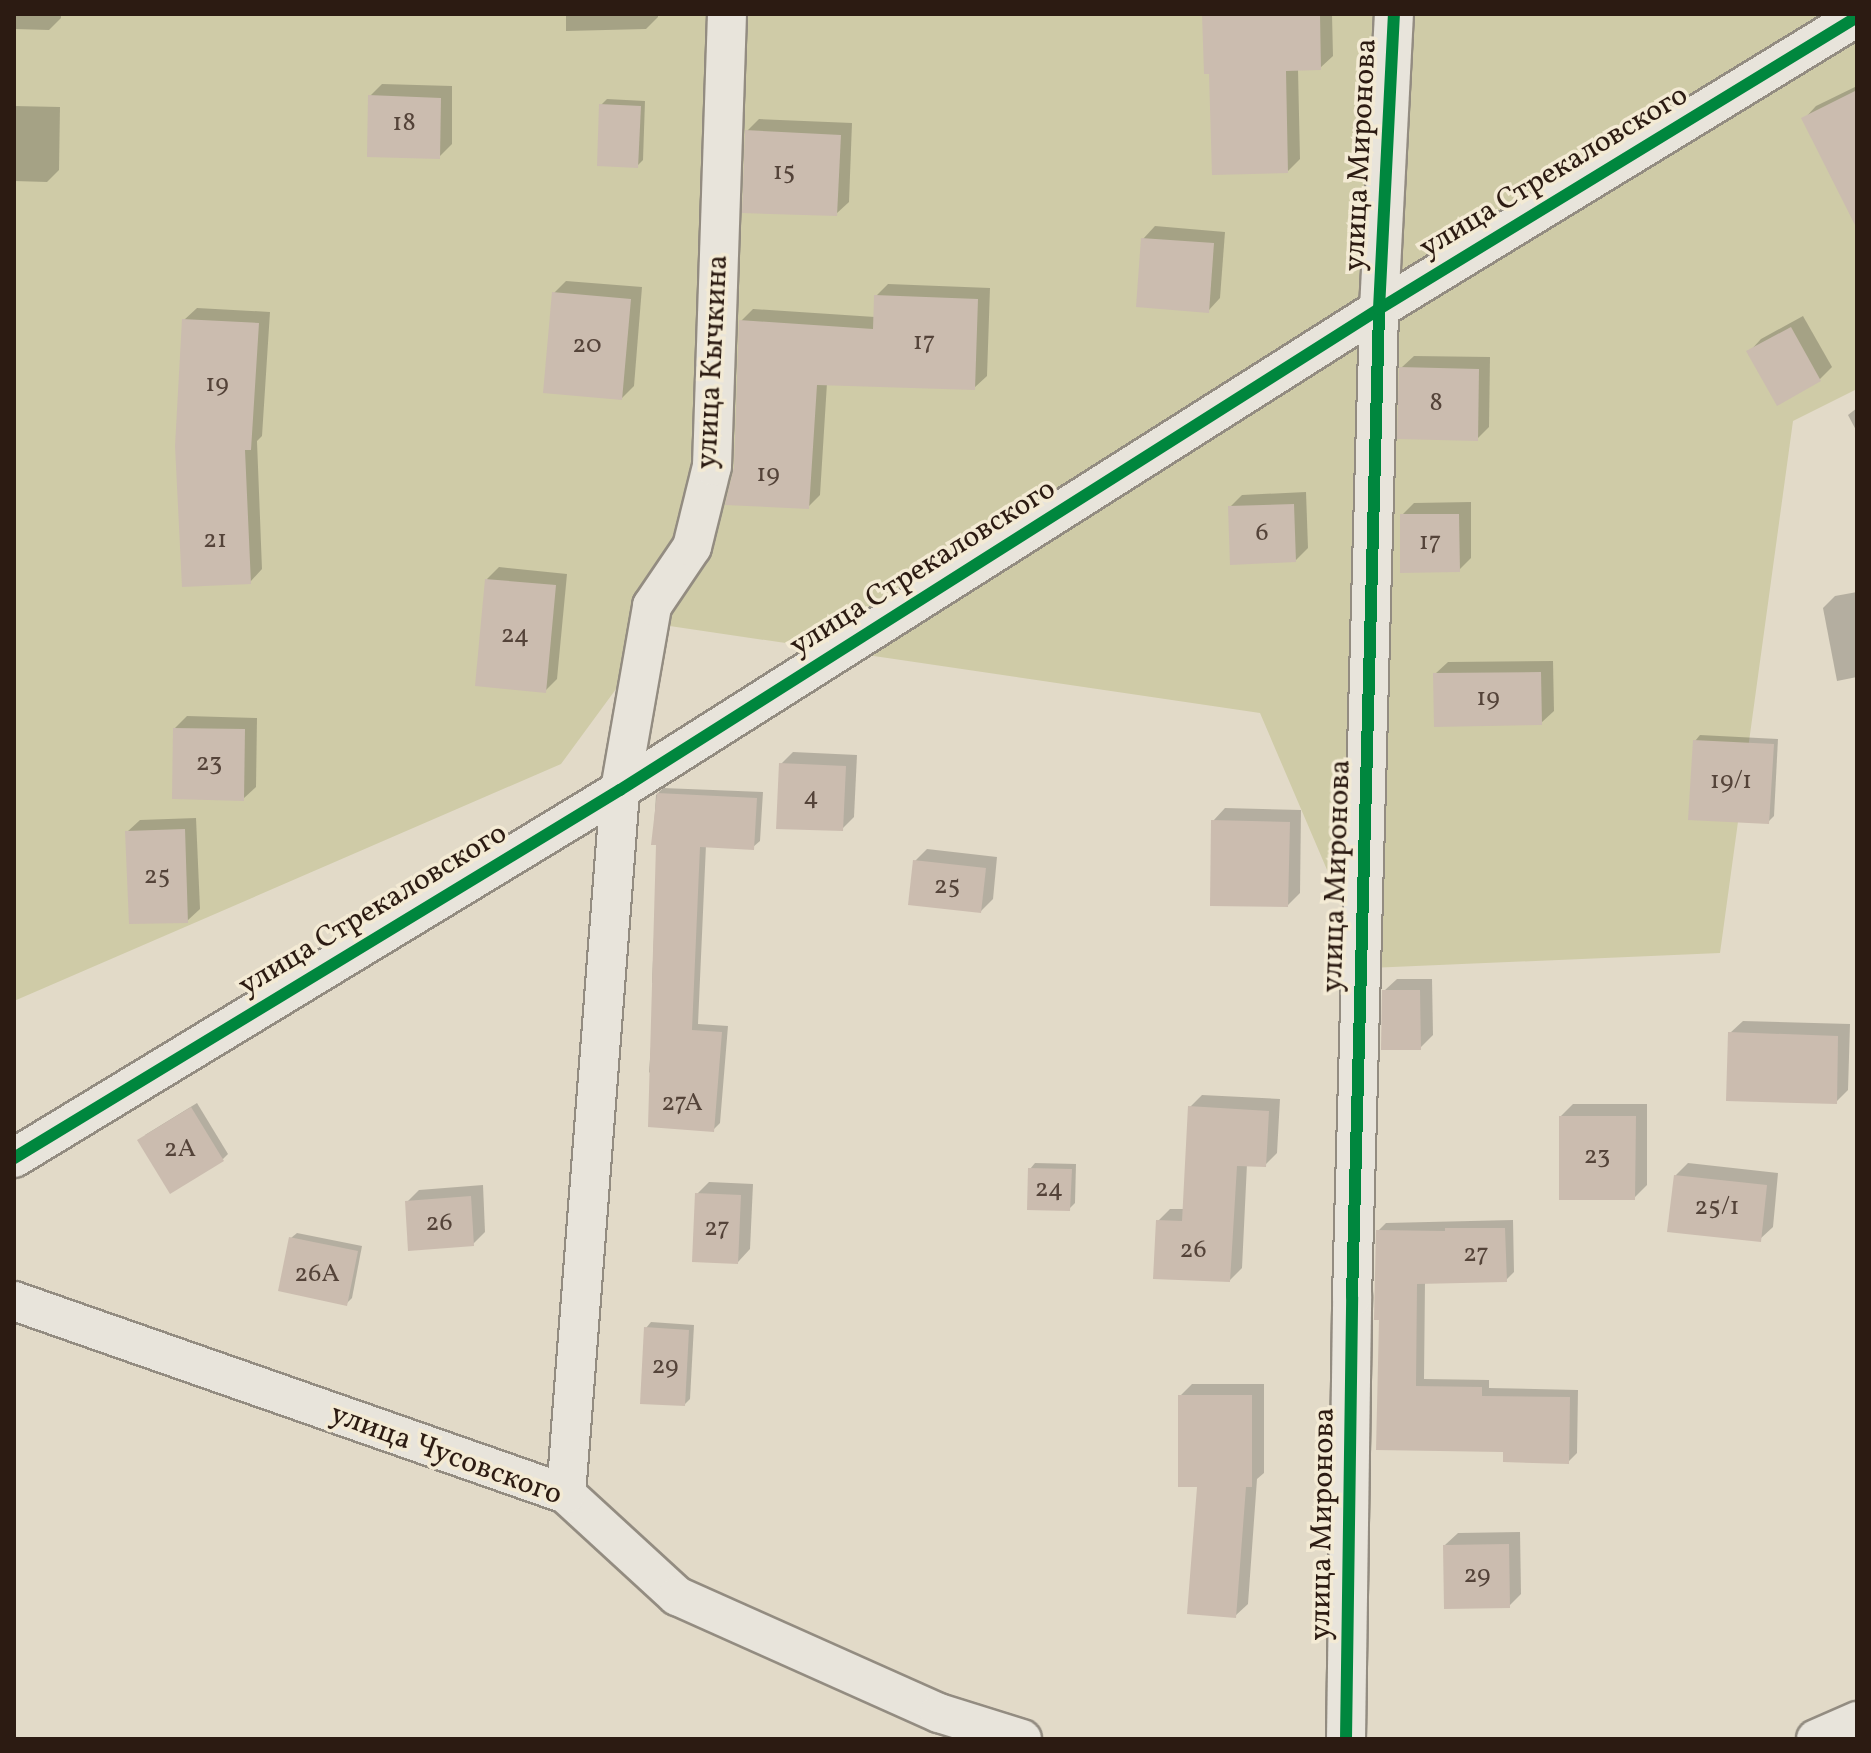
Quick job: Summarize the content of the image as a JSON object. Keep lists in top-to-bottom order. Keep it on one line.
{"streets":{"street":["улица Миронова","улица Стрекаловского","улица Кычкина","улица Чусовского"]},"crossings":[["улица Миронова","улица Стрекаловского"],["улица Стрекаловского","улица Кычкина"],["улица Кычкина","улица Чусовского"]],"house_numbers":["18","15","17","20","19","8","19","6","21","17","24","19","23","19/1","4","25","25","27А","2А","23","24","25/1","26","27","26","27","26А","29","29"]}
